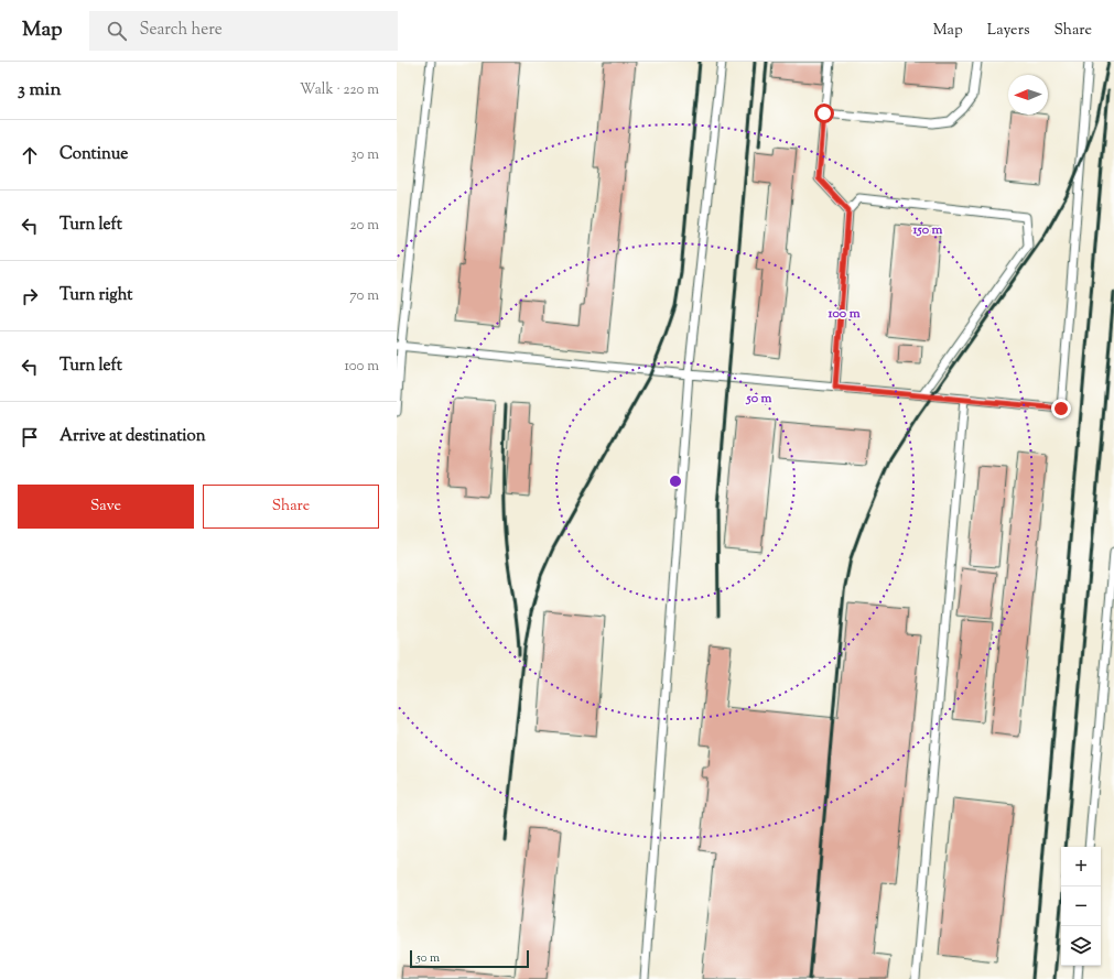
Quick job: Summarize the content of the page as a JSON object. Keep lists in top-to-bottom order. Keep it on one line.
{"scale_bar":"50 m","north":"left","page":{"header":"Map","search":"Search here","nav":["Map","Layers","Share"],"heading":["3 min","Walk · 220 m"],"list":[["Continue","30 m"],["Turn left","20 m"],["Turn right","70 m"],["Turn left","100 m"],"Arrive at destination"],"buttons":["Save","Share"],"map_buttons":["+","−"],"scale":"50 m"},"rings":["150 m","100 m","50 m"]}
